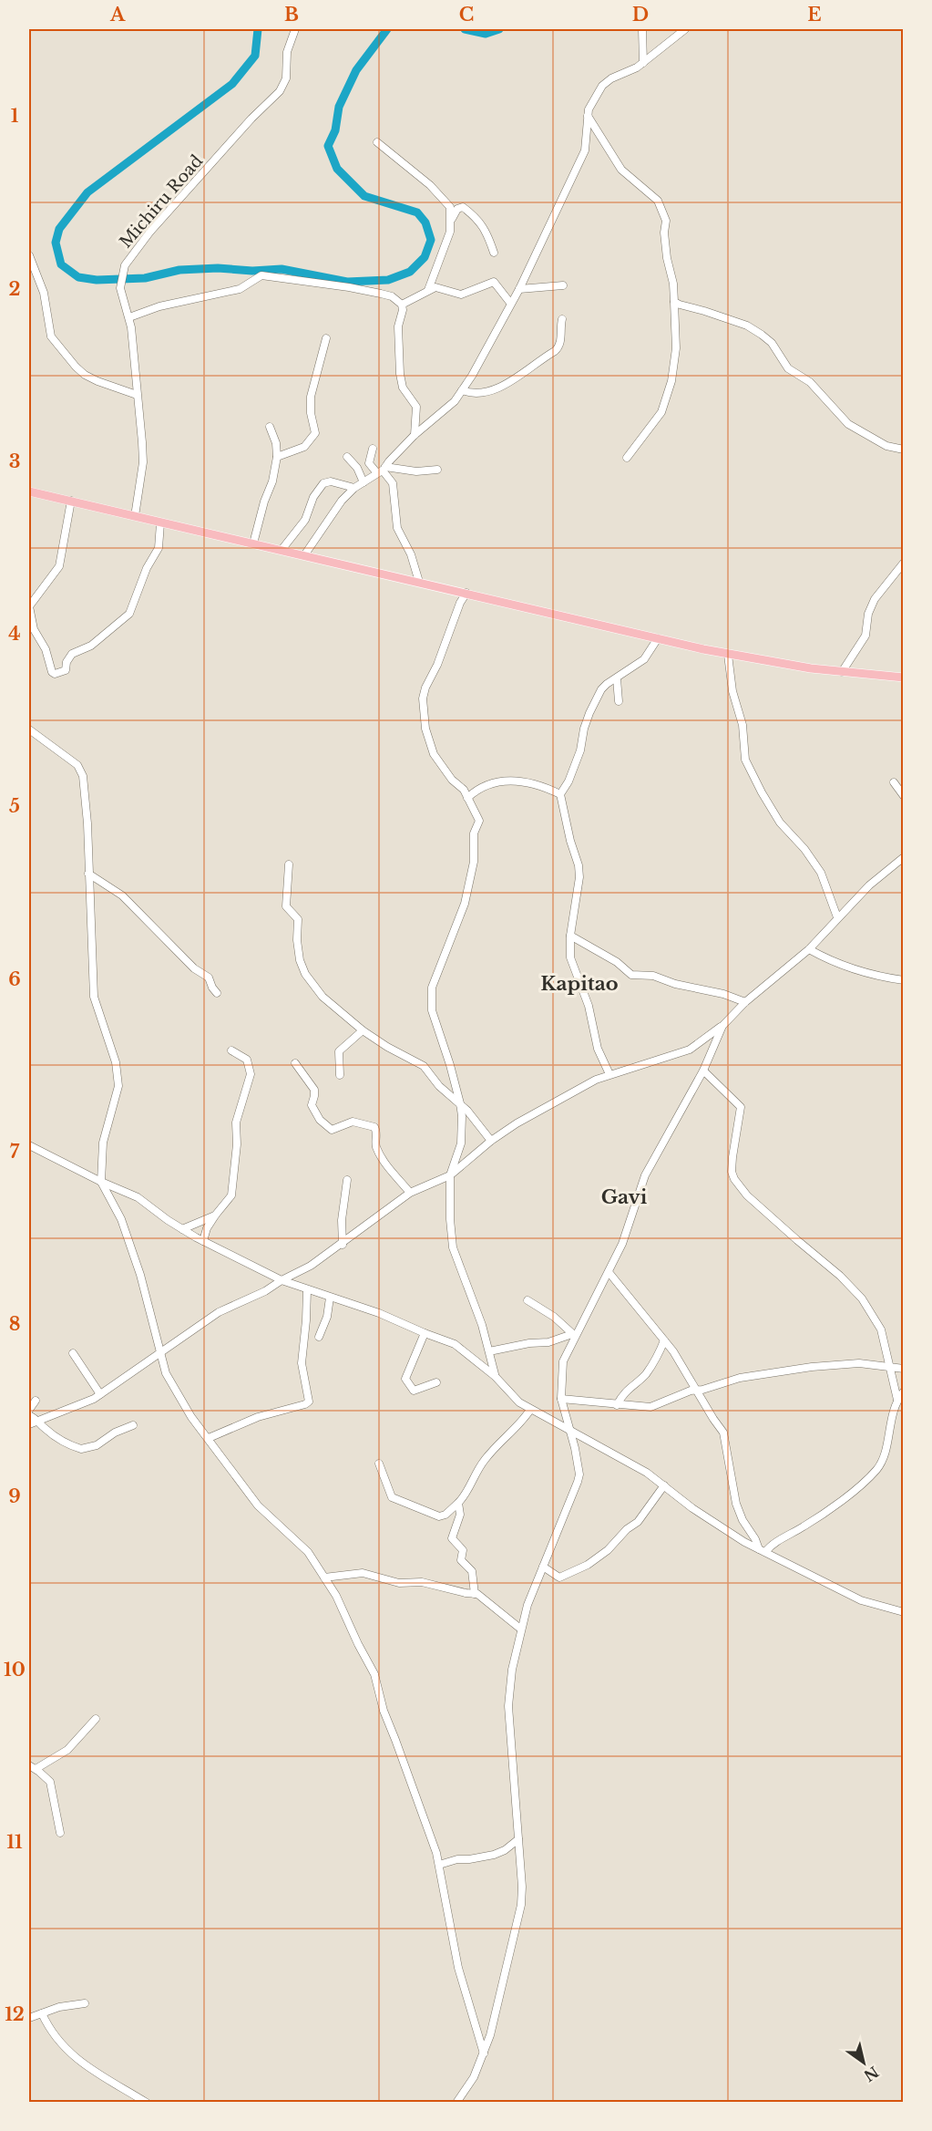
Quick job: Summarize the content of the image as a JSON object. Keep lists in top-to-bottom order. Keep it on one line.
{"streets":{"street":["Michiru Road"]},"districts":["Kapitao","Gavi"],"north":"bottom right","grid":{"columns":["A","B","C","D","E"],"rows":["1","2","3","4","5","6","7","8","9","10","11","12"]}}
